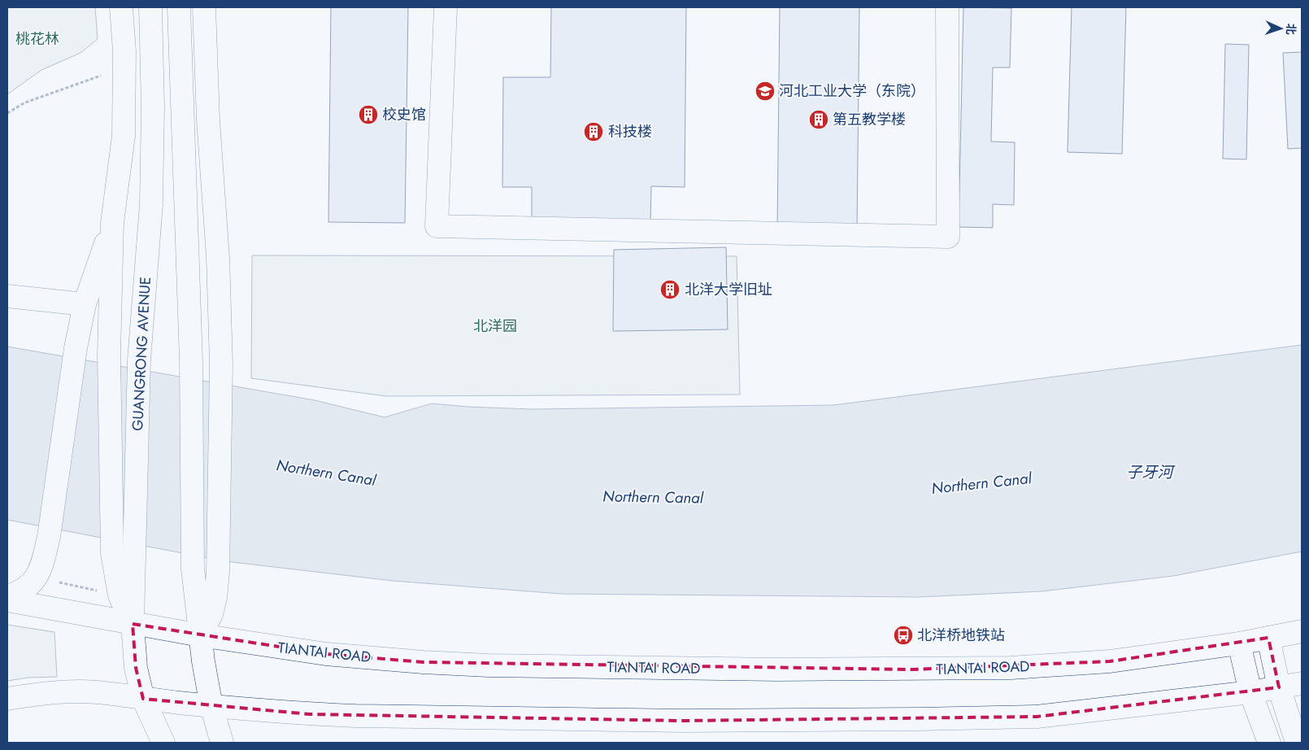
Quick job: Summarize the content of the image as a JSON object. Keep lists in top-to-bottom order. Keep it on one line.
{"streets":{"main road":["GUANGRONG AVENUE","TIANTAI ROAD"]},"crossings":[["GUANGRONG AVENUE","TIANTAI ROAD"]],"water":["子牙河","Northern Canal"],"parks":["桃花林","北洋园"],"places":{"school or university":["河北工业大学（东院）"],"building":["校史馆","第五教学楼","科技楼","北洋大学旧址"],"bus stop":["北洋桥地铁站"]},"north":"right"}
